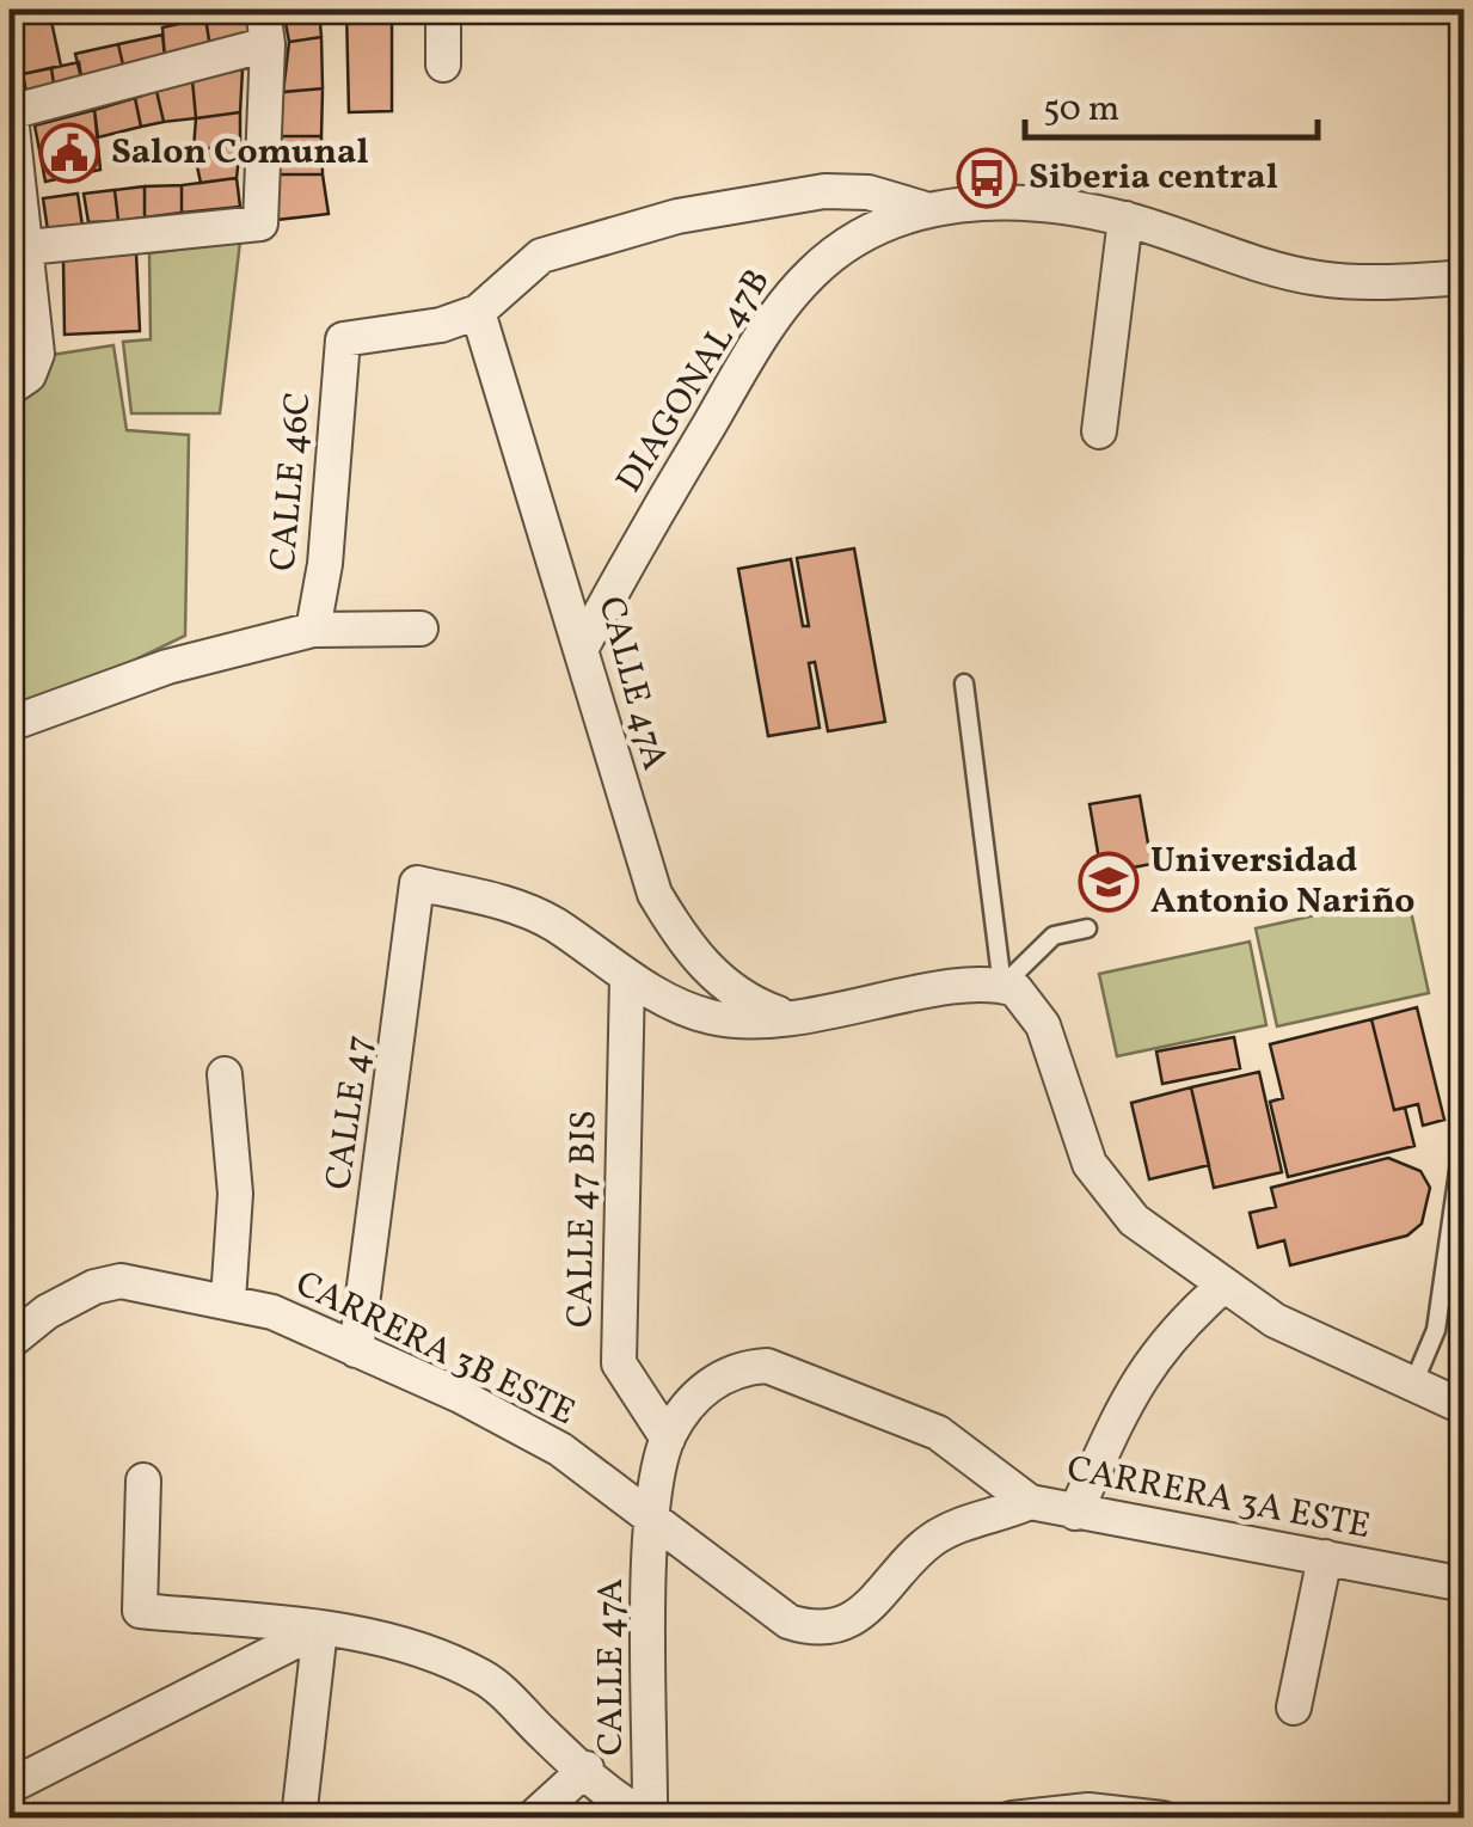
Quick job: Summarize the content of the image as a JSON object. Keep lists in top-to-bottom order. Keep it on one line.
{"streets":{"street":["DIAGONAL 47B","CALLE 46C","CALLE 47A","CALLE 47","CALLE 47 BIS","CARRERA 3B ESTE","CARRERA 3A ESTE"]},"crossings":[["DIAGONAL 47B","CALLE 47A"],["CALLE 46C","CALLE 47A"],["CALLE 47A","CARRERA 3B ESTE"],["CALLE 47","CALLE 47 BIS"],["CALLE 47","CARRERA 3B ESTE"],["CALLE 47 BIS","CARRERA 3A ESTE"],["CARRERA 3B ESTE","CARRERA 3A ESTE"]],"places":{"public building":["Salon Comunal"],"bus stop":["Siberia central"],"school or university":["Universidad Antonio Nariño"]},"scale_bar":"50 m"}
